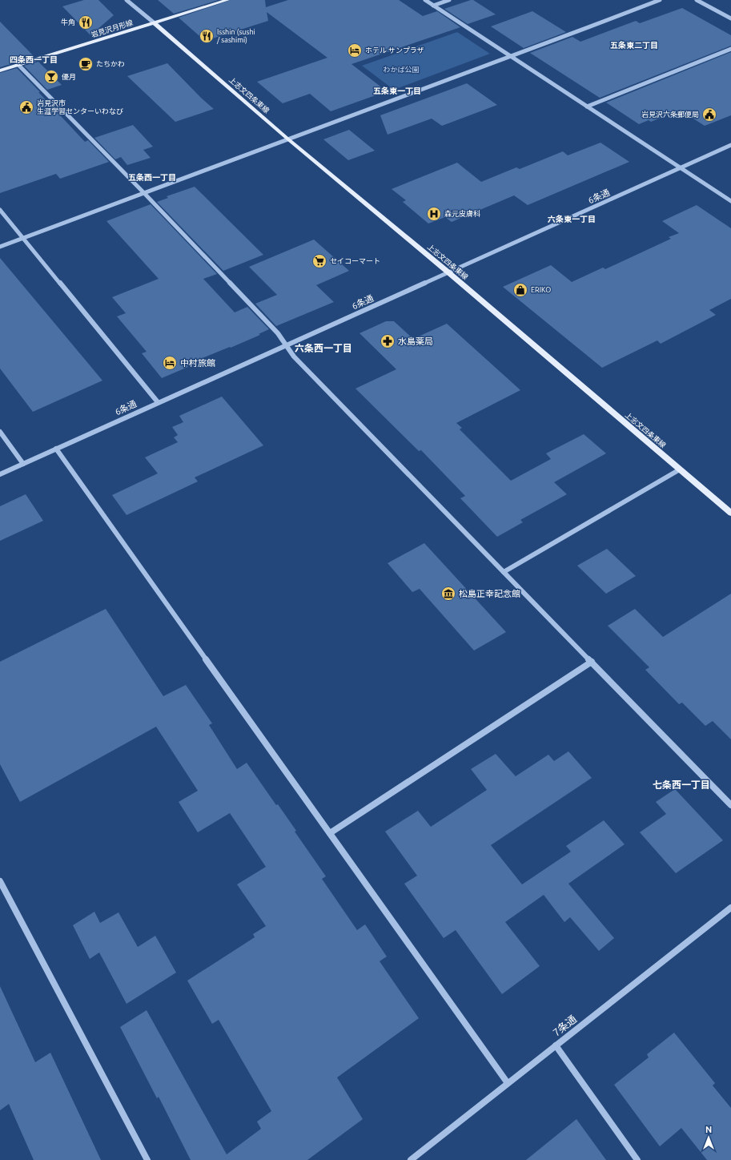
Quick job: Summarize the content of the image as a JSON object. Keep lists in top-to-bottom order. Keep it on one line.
{"streets":{"main road":["岩見沢月形線","上志文四条東線"],"street":["6条通","7条通"]},"crossings":[["岩見沢月形線","上志文四条東線"],["上志文四条東線","6条通"]],"districts":["五条東二丁目","四条西一丁目","五条東一丁目","五条西一丁目","六条東一丁目","六条西一丁目","七条西一丁目"],"parks":["わかば公園"],"places":{"restaurant":["牛角","Isshin (sushi / sashimi)"],"hotel":["ホテル サンプラザ","中村旅館"],"cafe":["たちかわ"],"bar":["優月"],"public building":["岩見沢市 生涯学習センターいわなび","岩見沢六条郵便局"],"hospital":["森元皮膚科"],"supermarket":["セイコーマート"],"shop":["ERIKO"],"pharmacy":["水島薬局"],"museum":["松島正幸記念館"]},"north":"top"}
